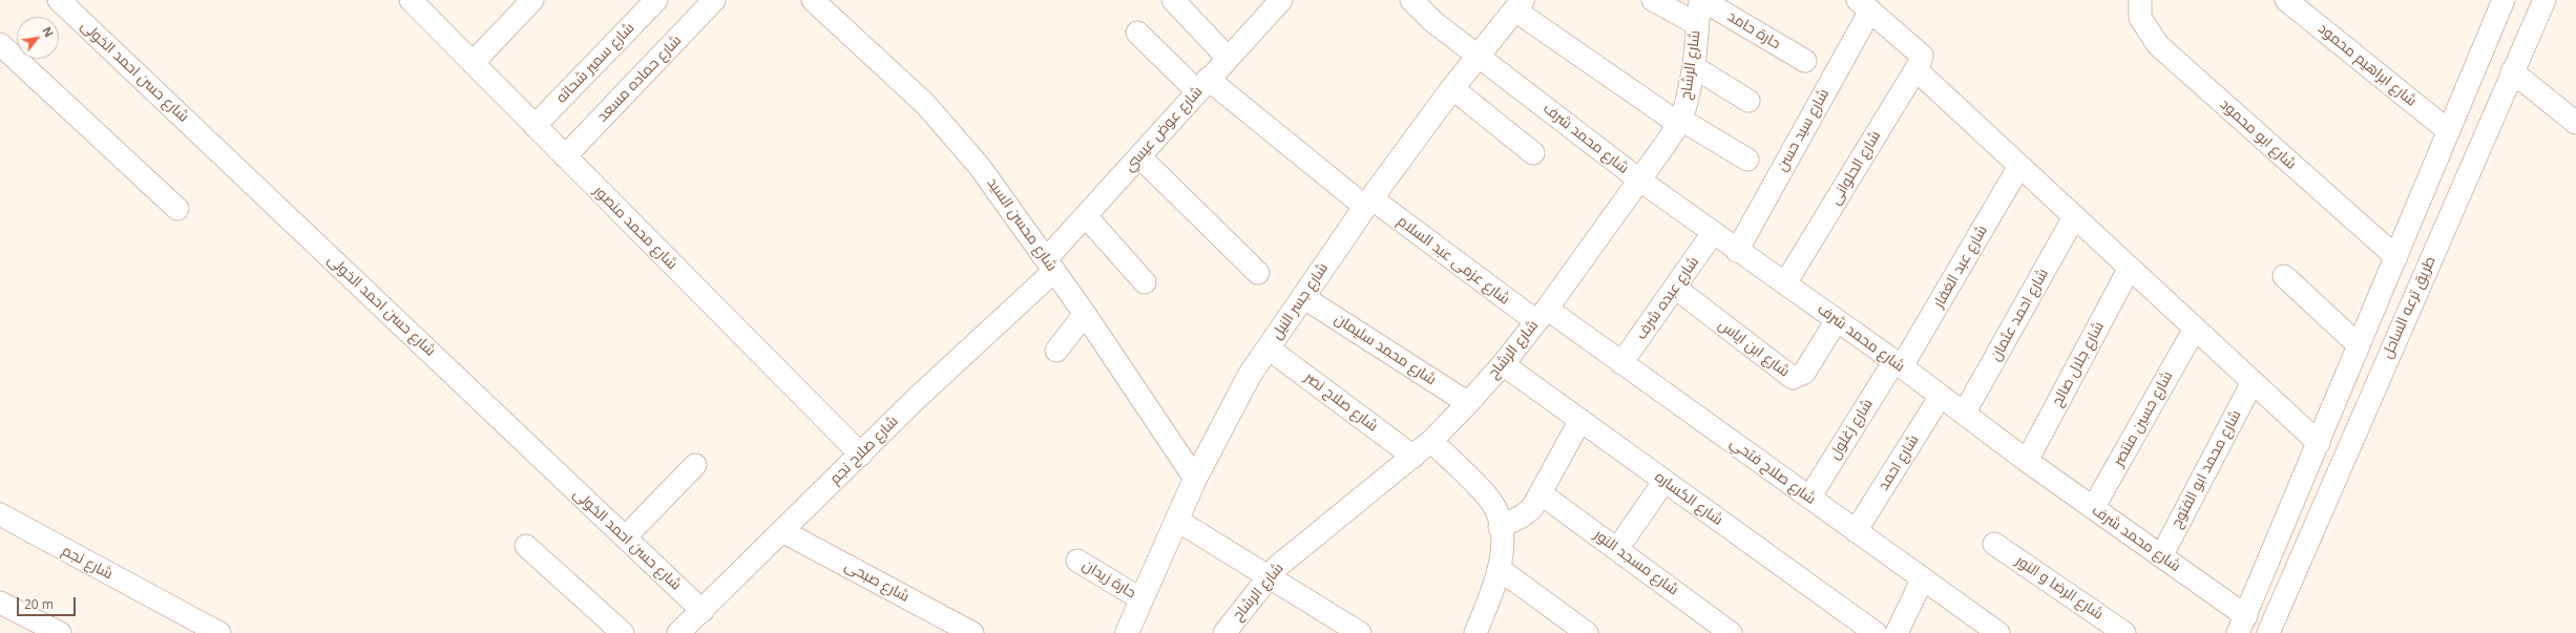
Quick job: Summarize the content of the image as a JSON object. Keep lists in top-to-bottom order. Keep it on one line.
{"streets":{"street":["حارة حامد","شارع سمير شحاته","شارع الرشاح","شارع ابراهيم محمود","شارع حسن احمد الخولى","شارع حماده مسعد","شارع عوض عيسي","شارع سيد حسن","شارع ابو محمود","شارع محمد شرف","شارع الحلوانى","شارع محسن السيد","شارع محمد منصور","شارع عزمى عبد السلام","شارع عبد الغفار","شارع عبده شرف","شارع جسر النيل","طريق ترعه الساحل","شارع احمد عثمان","شارع ابن اياس","شارع محمد سليمان","شارع جلال صالح","شارع صلاح نصر","شارع حسين منتصر","شارع زغلول","شارع صلاح نجم","شارع احمد","شارع محمد ابو الفتوح","شارع صلاح فتحي","شارع الكساره","شارع نجم","شارع مسجد النور","حارة زيدان","شارع صبحى","شارع الرضا و النور"]},"crossings":[["حارة حامد","شارع الرشاح"],["شارع سمير شحاته","شارع محمد منصور"],["شارع الرشاح","شارع محمد شرف"],["شارع الرشاح","شارع عزمى عبد السلام"],["شارع الرشاح","شارع محمد سليمان"],["شارع الرشاح","شارع صلاح نصر"],["شارع الرشاح","شارع صلاح فتحي"],["شارع الرشاح","شارع الكساره"],["شارع ابراهيم محمود","طريق ترعه الساحل"],["شارع حسن احمد الخولى","شارع صلاح نجم"],["شارع حماده مسعد","شارع محمد منصور"],["شارع عوض عيسي","شارع محسن السيد"],["شارع عوض عيسي","شارع عزمى عبد السلام"],["شارع عوض عيسي","شارع صلاح نجم"],["شارع سيد حسن","شارع محمد شرف"],["شارع ابو محمود","طريق ترعه الساحل"],["شارع محمد شرف","شارع الحلوانى"],["شارع محمد شرف","شارع عبد الغفار"],["شارع محمد شرف","شارع عبده شرف"],["شارع محمد شرف","شارع جسر النيل"],["شارع محمد شرف","طريق ترعه الساحل"],["شارع محمد شرف","شارع احمد عثمان"],["شارع محمد شرف","شارع ابن اياس"],["شارع محمد شرف","شارع جلال صالح"],["شارع محمد شرف","شارع حسين منتصر"],["شارع محمد شرف","شارع زغلول"],["شارع محمد شرف","شارع احمد"],["شارع محمد شرف","شارع محمد ابو الفتوح"],["شارع محسن السيد","شارع جسر النيل"],["شارع محسن السيد","شارع صلاح نجم"],["شارع محمد منصور","شارع صلاح نجم"],["شارع عزمى عبد السلام","شارع جسر النيل"],["شارع عزمى عبد السلام","شارع صلاح فتحي"],["شارع عبد الغفار","شارع زغلول"],["شارع عبده شرف","شارع ابن اياس"],["شارع عبده شرف","شارع صلاح فتحي"],["شارع جسر النيل","شارع محمد سليمان"],["شارع جسر النيل","شارع صلاح نصر"],["شارع جسر النيل","حارة زيدان"],["شارع زغلول","شارع صلاح فتحي"],["شارع صلاح نجم","شارع صبحى"],["شارع احمد","شارع صلاح فتحي"]],"scale_bar":"20 m","north":"top right"}
